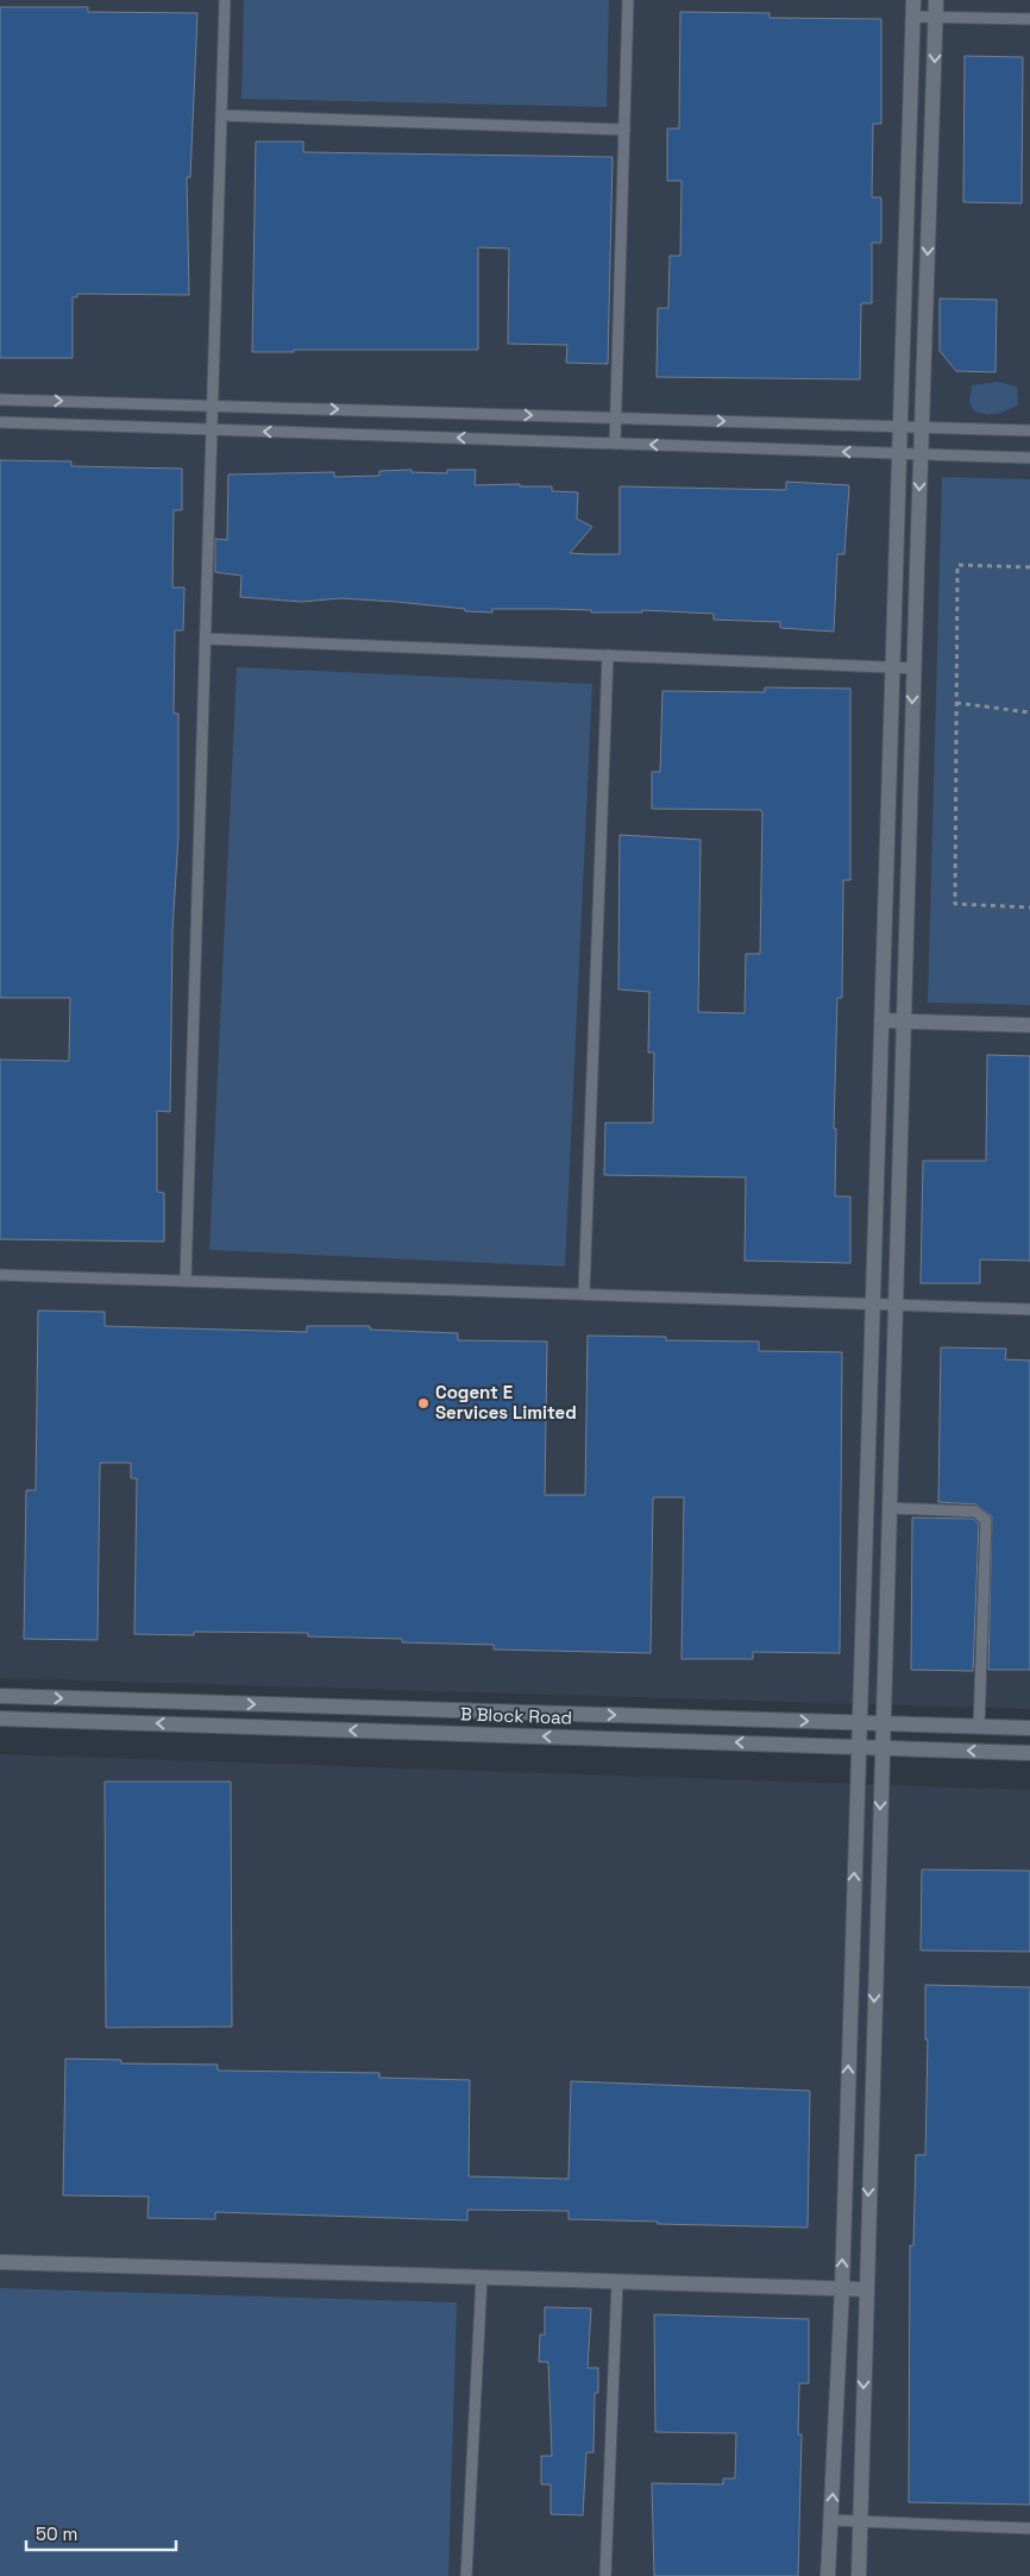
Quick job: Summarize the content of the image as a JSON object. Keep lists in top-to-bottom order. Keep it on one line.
{"streets":{"street":["B Block Road"]},"places":["Cogent E Services Limited"],"scale_bar":"50 m"}
